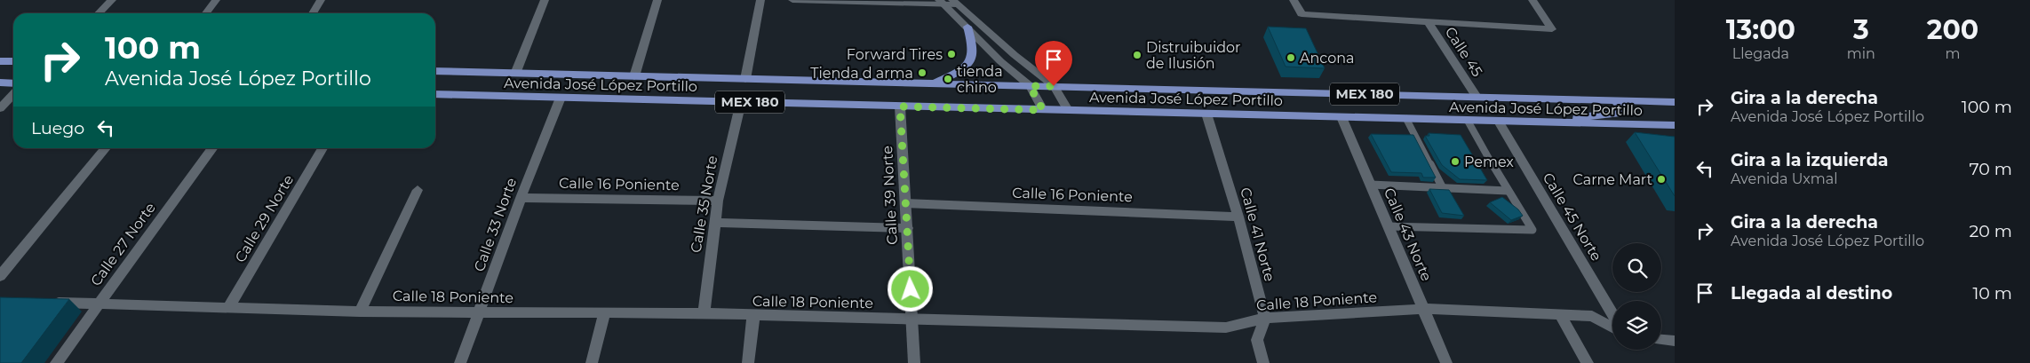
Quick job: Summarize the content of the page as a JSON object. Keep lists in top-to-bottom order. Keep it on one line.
{"streets":{"main road":["Avenida José López Portillo","MEX 180"],"street":["Calle 45","Calle 16 Poniente","Calle 39 Norte","Calle 35 Norte","Calle 45 Norte","Calle 29 Norte","Calle 33 Norte","Calle 41 Norte","Calle 43 Norte","Calle 27 Norte","Calle 18 Poniente"]},"crossings":[["Calle 45","Avenida José López Portillo"],["Avenida José López Portillo","Calle 39 Norte"],["Avenida José López Portillo","Calle 35 Norte"],["Avenida José López Portillo","Calle 45 Norte"],["Avenida José López Portillo","Calle 33 Norte"],["Avenida José López Portillo","Calle 41 Norte"],["Avenida José López Portillo","Calle 43 Norte"],["Calle 16 Poniente","Calle 39 Norte"],["Calle 16 Poniente","Calle 35 Norte"],["Calle 16 Poniente","Calle 33 Norte"],["Calle 16 Poniente","Calle 41 Norte"],["Calle 39 Norte","Calle 18 Poniente"],["Calle 35 Norte","Calle 18 Poniente"],["Calle 29 Norte","Calle 18 Poniente"],["Calle 33 Norte","Calle 18 Poniente"],["Calle 41 Norte","Calle 18 Poniente"],["Calle 43 Norte","Calle 18 Poniente"],["Calle 27 Norte","Calle 18 Poniente"]],"places":["Forward Tires","Distruibuidor de Ilusión","Ancona","Tienda d arma","tienda chino","Pemex","Carne Mart"],"page":{"eta":["13:00","Llegada","3","min","200","m"],"turn":["100 m","Avenida José López Portillo"],"list":[{"name":"Gira a la derecha","note":"Avenida José López Portillo","value":"100 m"},{"name":"Gira a la izquierda","note":"Avenida Uxmal","value":"70 m"},{"name":"Gira a la derecha","note":"Avenida José López Portillo","value":"20 m"},{"name":"Llegada al destino","value":"10 m"}],"then":"Luego"}}
